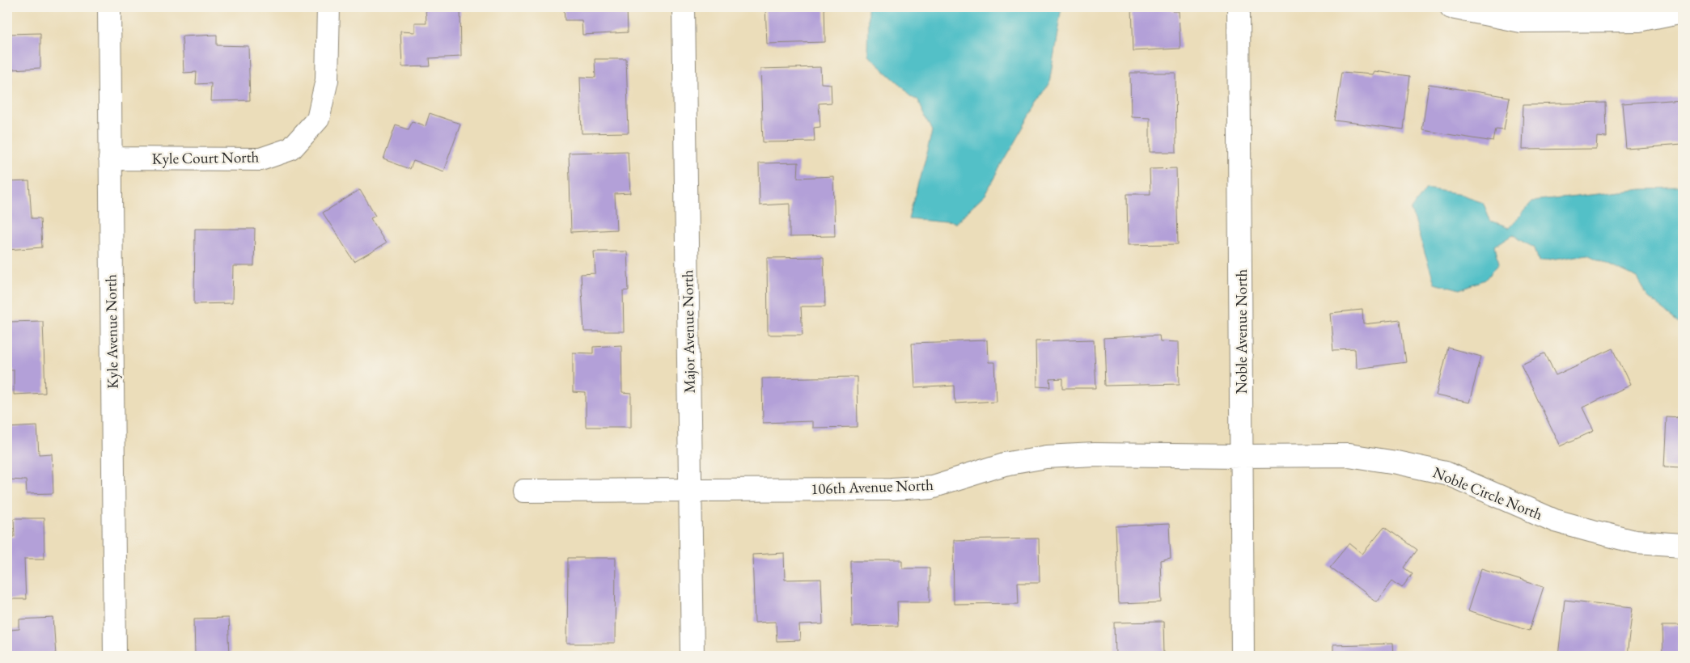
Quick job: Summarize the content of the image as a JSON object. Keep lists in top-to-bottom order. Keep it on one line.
{"streets":{"street":["Kyle Court North","Kyle Avenue North","Major Avenue North","Noble Avenue North","106th Avenue North","Noble Circle North"]},"crossings":[["Kyle Court North","Kyle Avenue North"],["Major Avenue North","106th Avenue North"],["Noble Avenue North","106th Avenue North"],["Noble Avenue North","Noble Circle North"],["106th Avenue North","Noble Circle North"]]}
